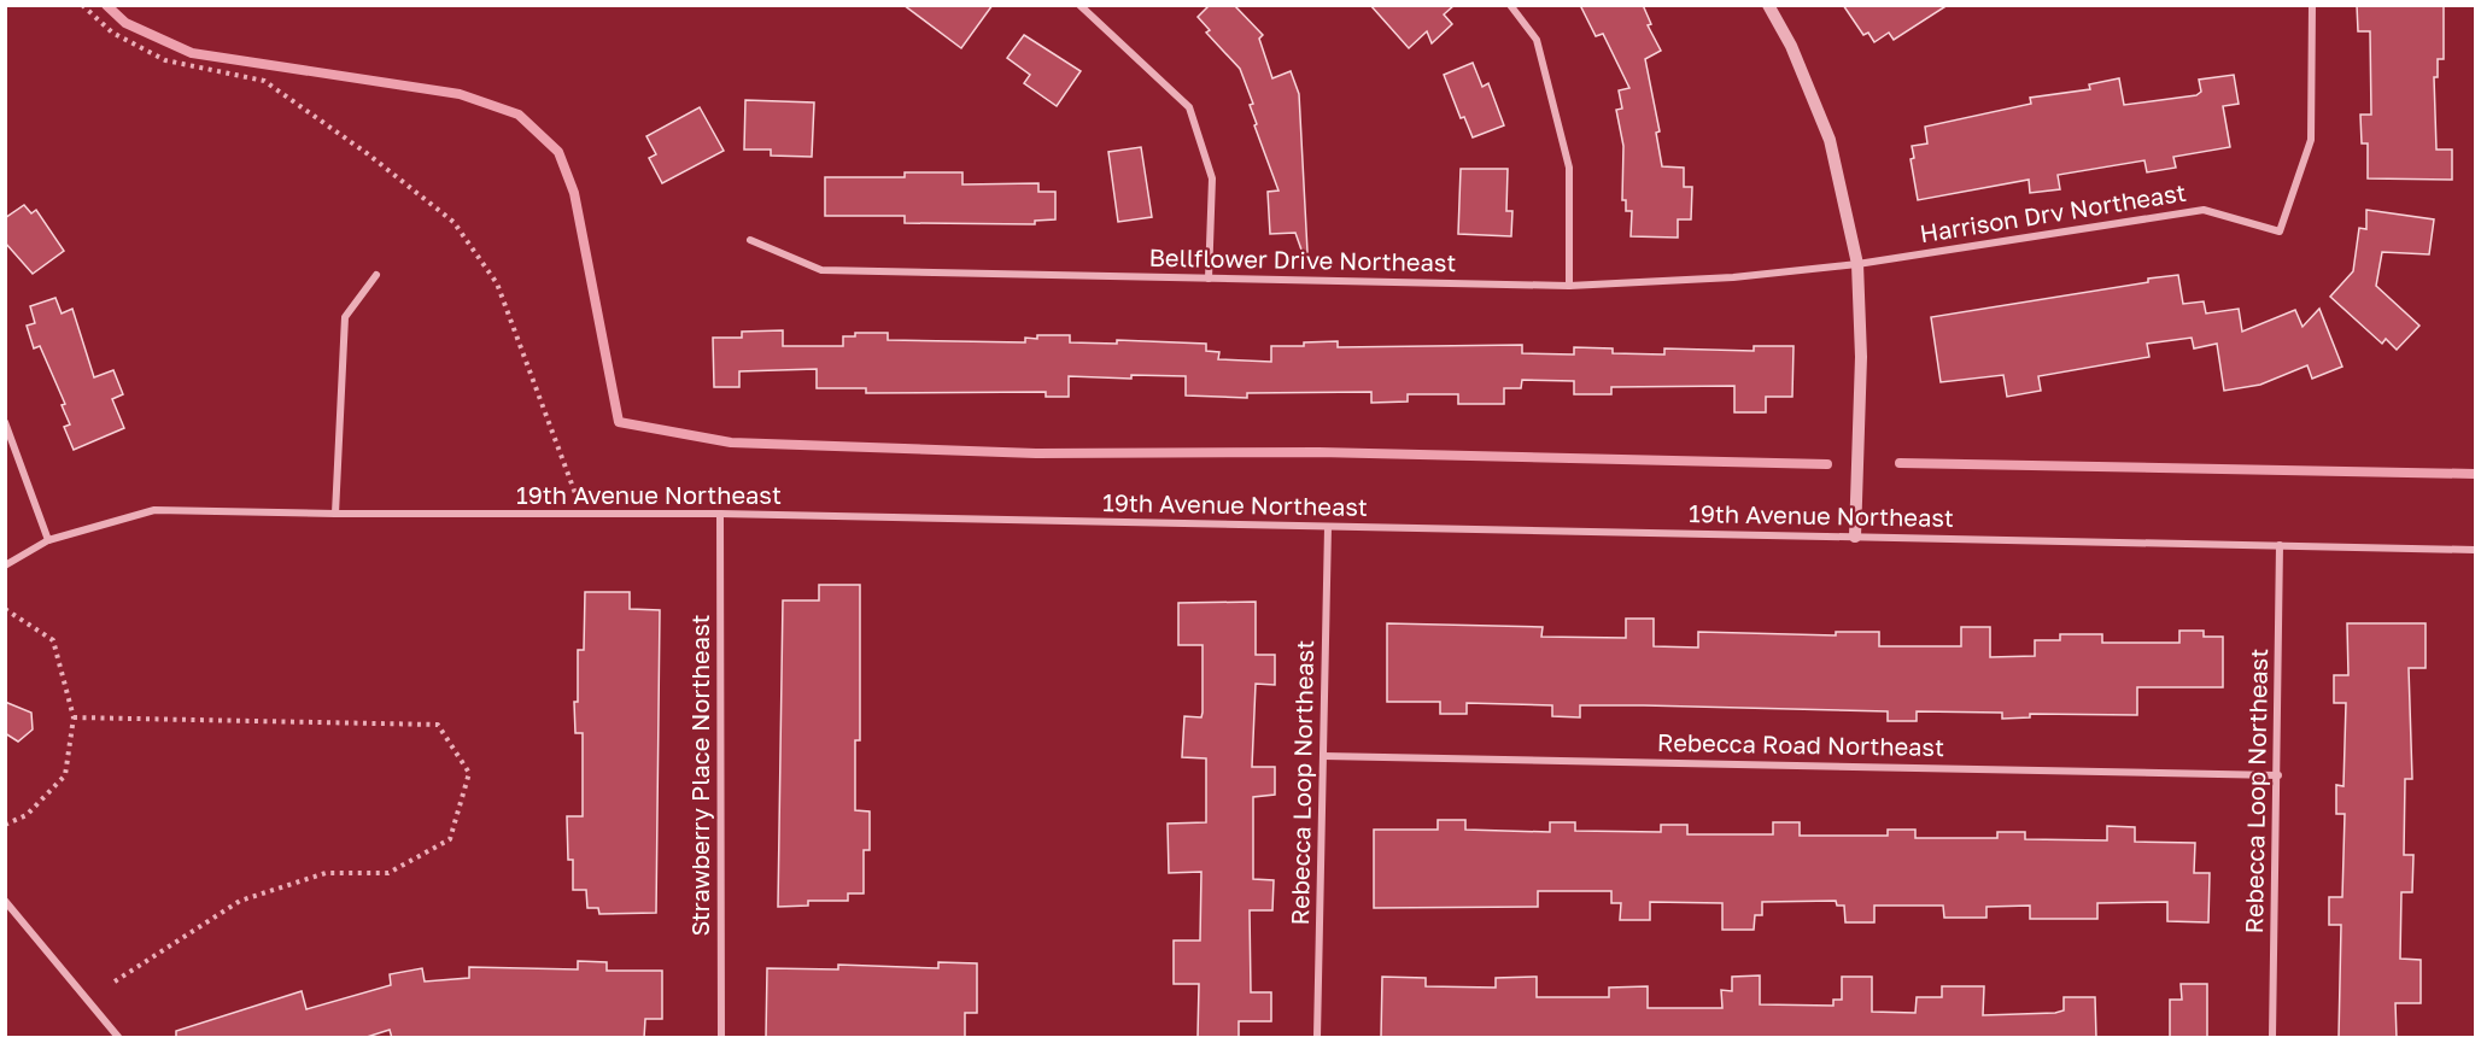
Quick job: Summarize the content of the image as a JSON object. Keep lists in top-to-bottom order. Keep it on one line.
{"streets":{"street":["Harrison Drv Northeast","Bellflower Drive Northeast","19th Avenue Northeast","Rebecca Road Northeast","Strawberry Place Northeast","Rebecca Loop Northeast"]},"crossings":[["Harrison Drv Northeast","Bellflower Drive Northeast"],["19th Avenue Northeast","Strawberry Place Northeast"],["19th Avenue Northeast","Rebecca Loop Northeast"],["Rebecca Road Northeast","Rebecca Loop Northeast"]]}
